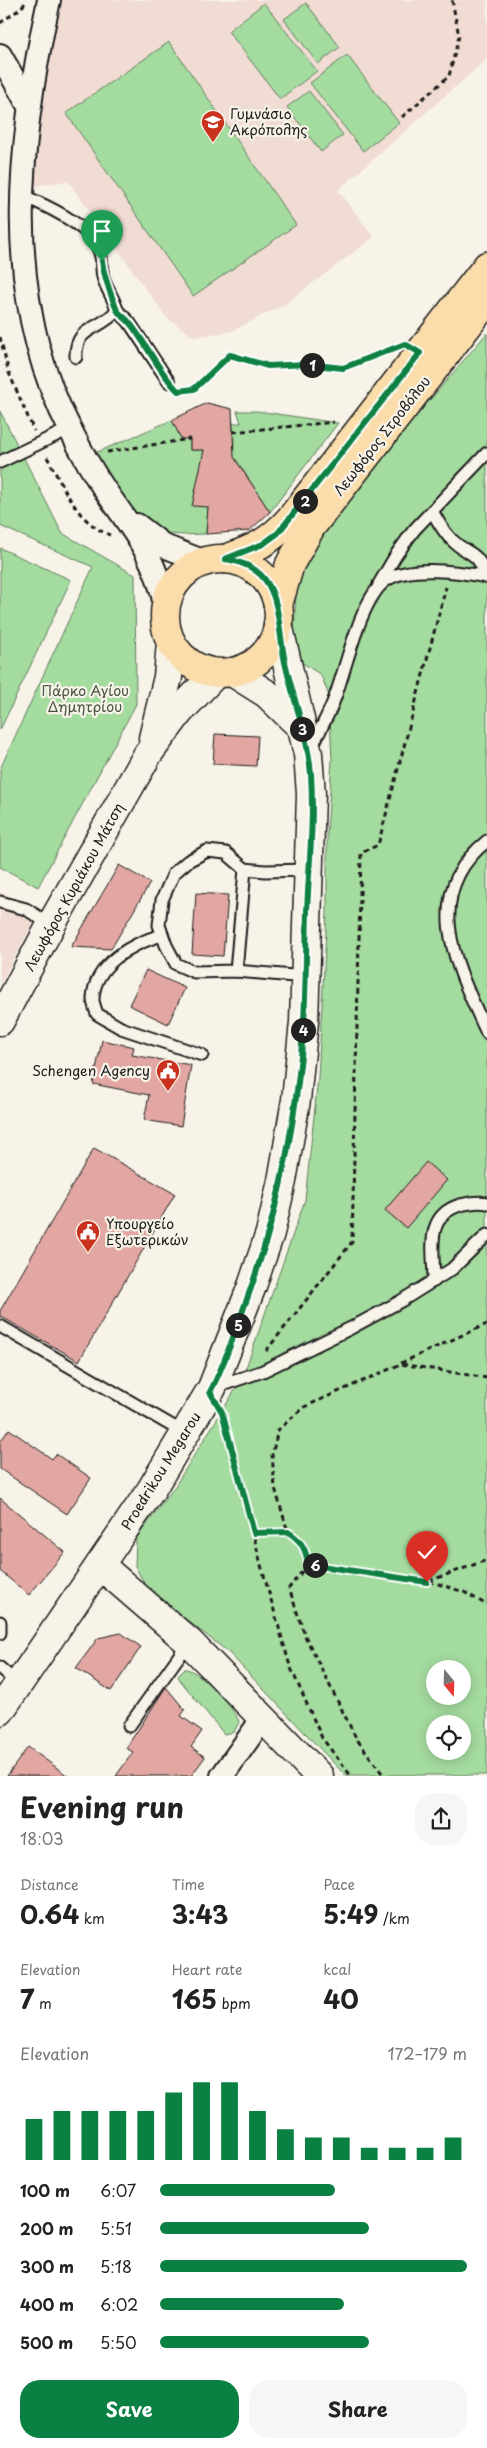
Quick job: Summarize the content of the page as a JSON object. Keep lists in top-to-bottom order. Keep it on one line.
{"streets":{"main road":["Λεωφόρος Στροβόλου","Λεωφόρος Κυριάκου Μάτση","Proedrikou Megarou"]},"crossings":[["Λεωφόρος Στροβόλου","Λεωφόρος Κυριάκου Μάτση"],["Λεωφόρος Στροβόλου","Proedrikou Megarou"],["Λεωφόρος Κυριάκου Μάτση","Proedrikou Megarou"]],"parks":["Πάρκο Αγίου Δημητρίου"],"places":{"school or university":["Γυμνάσιο Ακρόπολης"],"public building":["Schengen Agency","Υπουργείο Εξωτερικών"]},"north":"bottom","page":{"pins":["1","2","3","4","5","6"],"heading":["Evening run","18:03"],"stats":[["Distance","0.64 km"],["Time","3:43"],["Pace","5:49 /km"],["Elevation","7 m"],["Heart rate","165 bpm"],["kcal","40"]],"chart":["Elevation","172–179 m"],"list":[{"name":"100 m","note":"6:07"},{"name":"200 m","note":"5:51"},{"name":"300 m","note":"5:18"},{"name":"400 m","note":"6:02"},{"name":"500 m","note":"5:50"}],"buttons":["Save","Share"]}}
